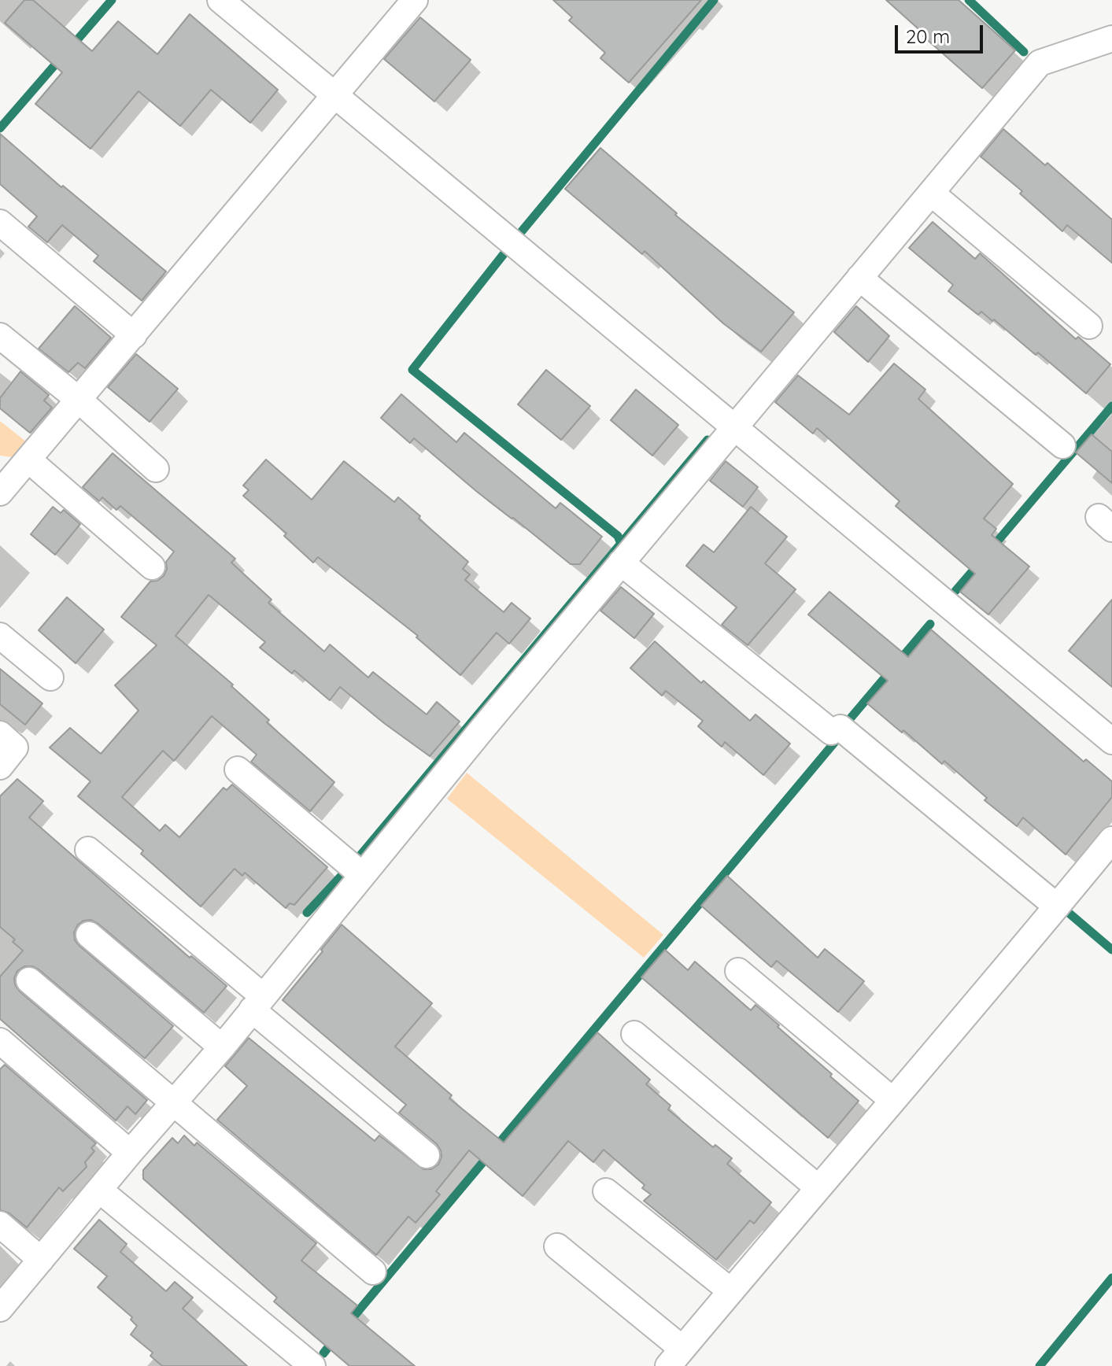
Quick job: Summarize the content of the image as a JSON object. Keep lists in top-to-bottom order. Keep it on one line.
{"scale_bar":"20 m"}
